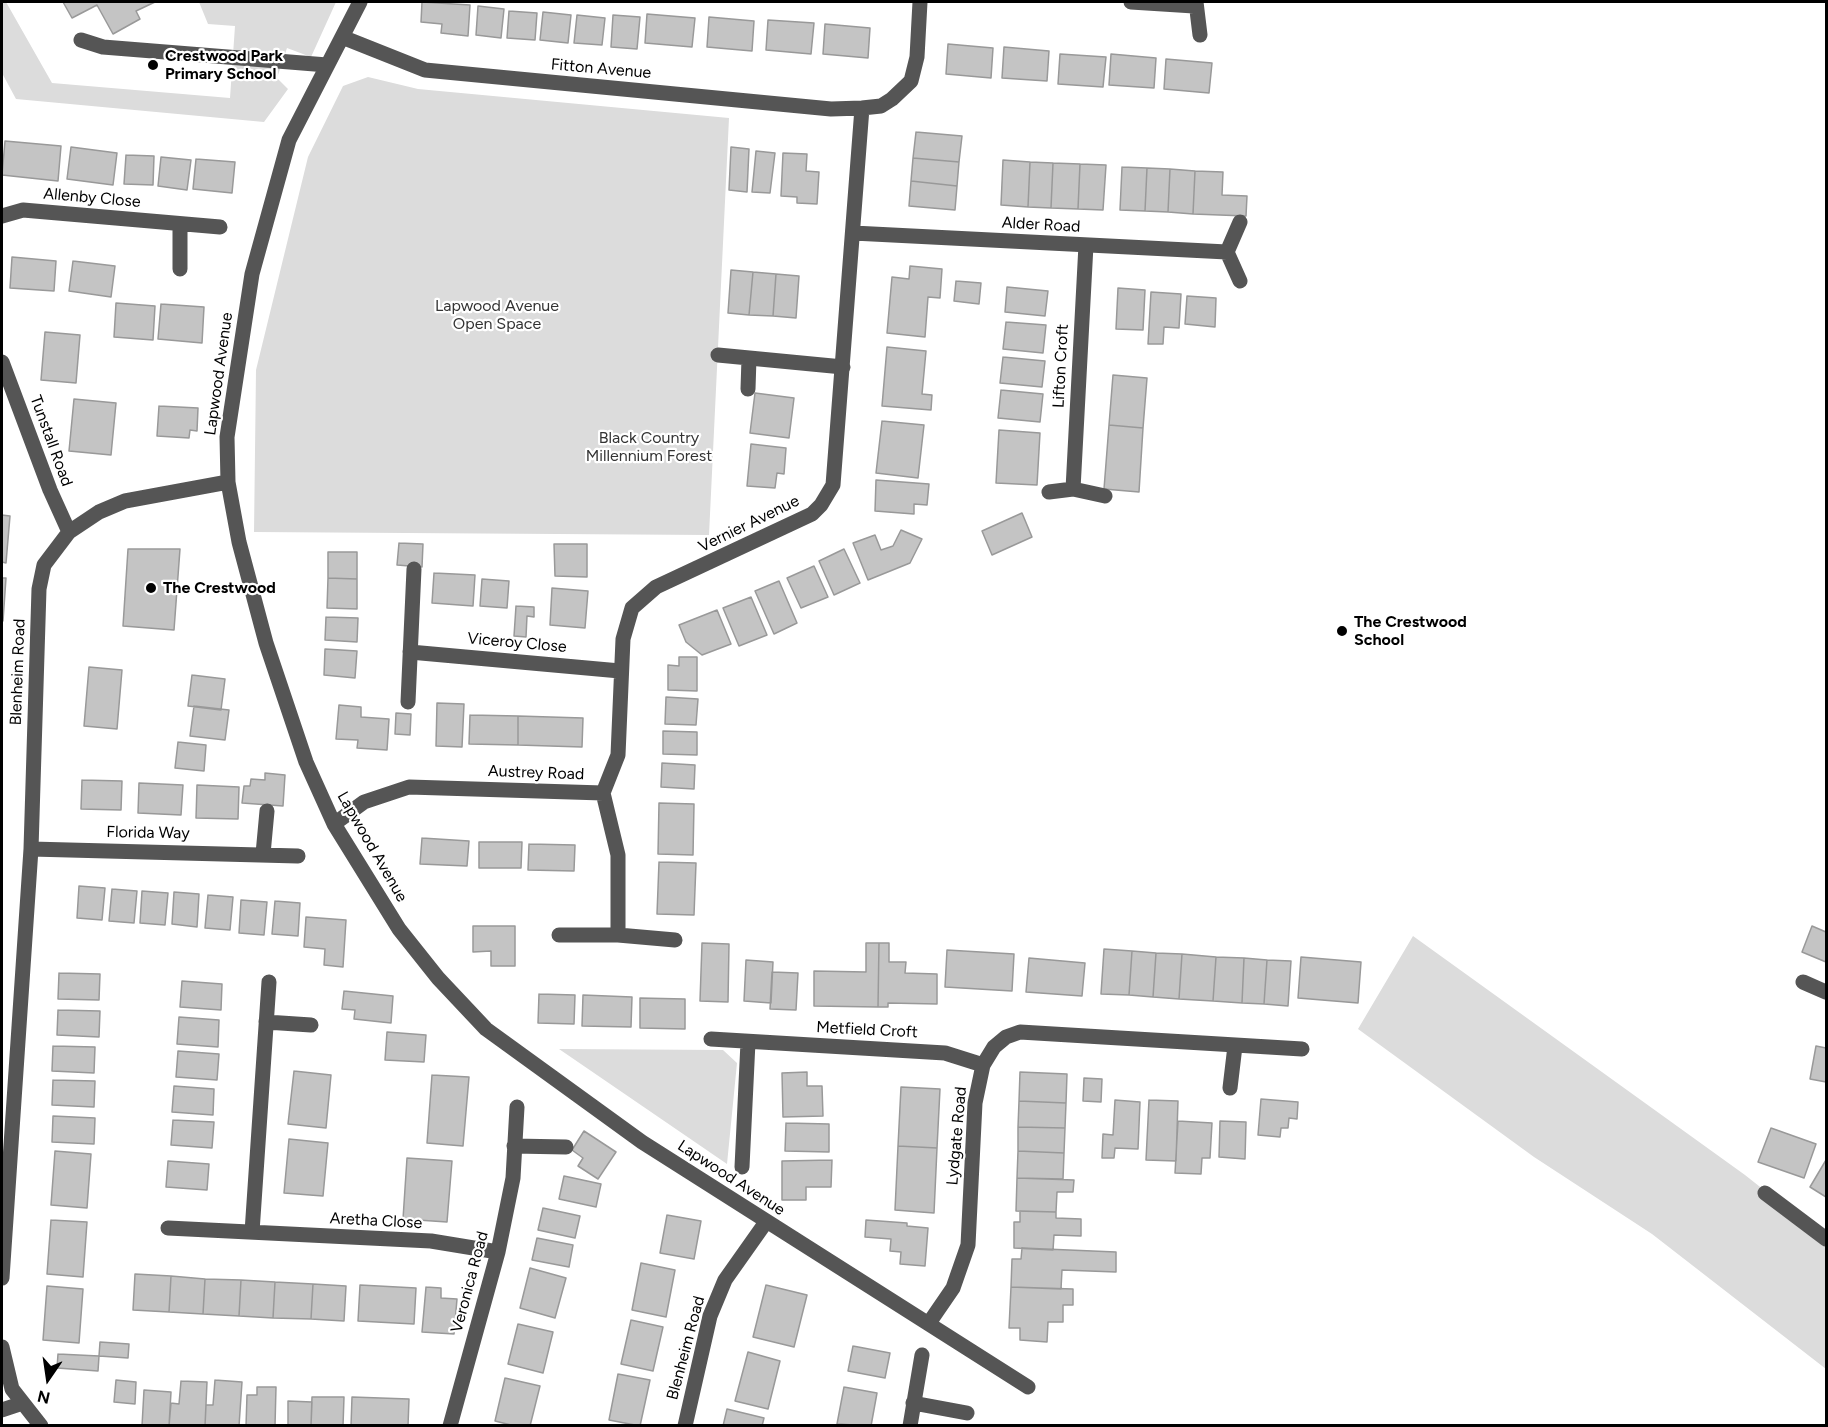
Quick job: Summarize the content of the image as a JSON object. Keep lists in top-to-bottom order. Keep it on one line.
{"streets":{"street":["Fitton Avenue","Allenby Close","Alder Road","Lifton Croft","Lapwood Avenue","Tunstall Road","Vernier Avenue","Viceroy Close","Blenheim Road","Austrey Road","Florida Way","Metfield Croft","Lydgate Road","Aretha Close","Veronica Road"]},"crossings":[["Fitton Avenue","Lapwood Avenue"],["Fitton Avenue","Vernier Avenue"],["Alder Road","Lifton Croft"],["Alder Road","Vernier Avenue"],["Lapwood Avenue","Blenheim Road"],["Lapwood Avenue","Austrey Road"],["Lapwood Avenue","Lydgate Road"],["Tunstall Road","Blenheim Road"],["Vernier Avenue","Viceroy Close"],["Vernier Avenue","Austrey Road"],["Blenheim Road","Florida Way"],["Metfield Croft","Lydgate Road"],["Aretha Close","Veronica Road"]],"parks":["Lapwood Avenue Open Space","Black Country Millennium Forest"],"places":["Crestwood Park Primary School","The Crestwood","The Crestwood School"],"north":"bottom"}
